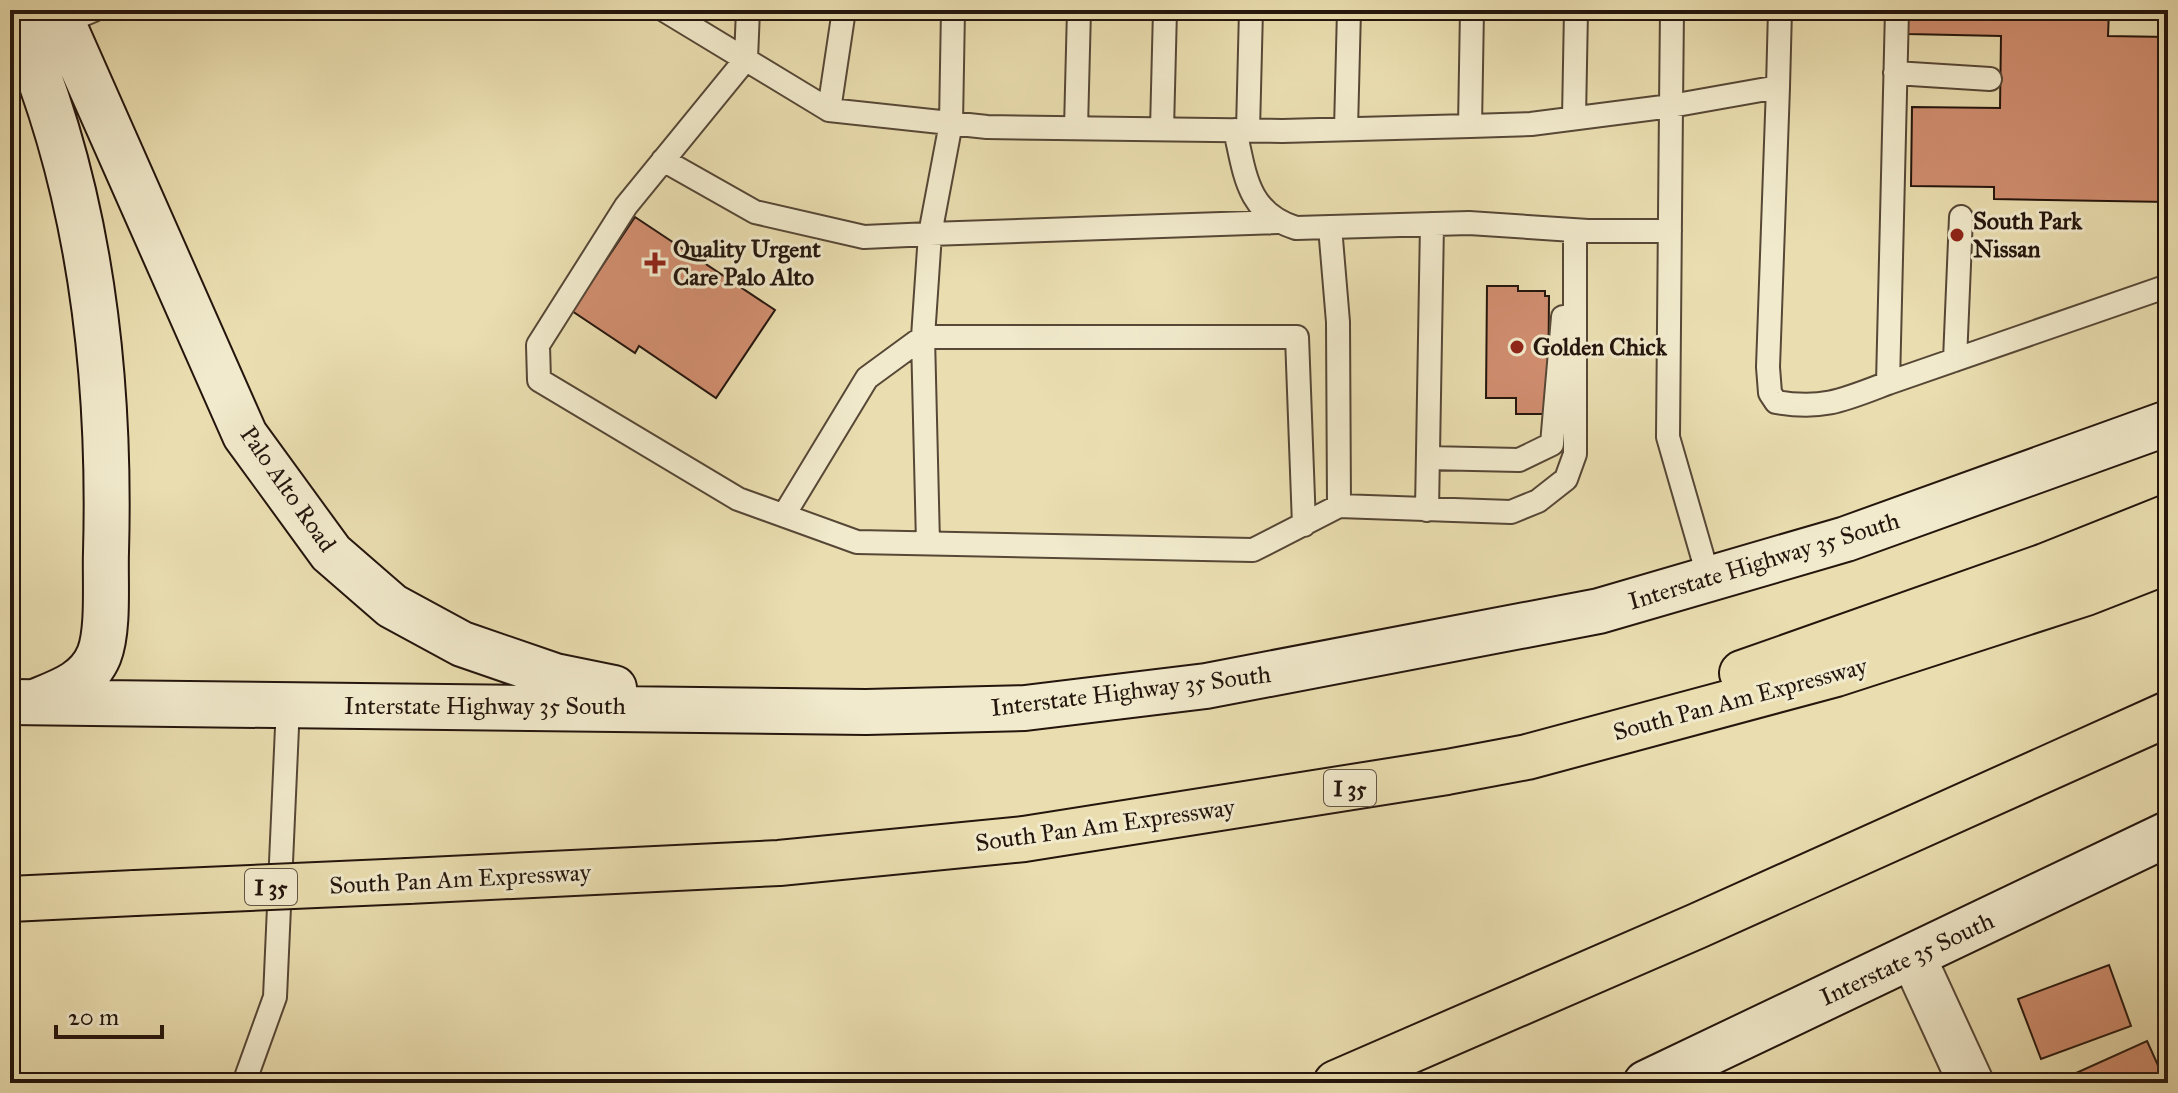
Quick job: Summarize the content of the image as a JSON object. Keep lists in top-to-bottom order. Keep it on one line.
{"streets":{"highway":["South Pan Am Expressway","I 35"],"main road":["Palo Alto Road","Interstate Highway 35 South","Interstate 35 South"]},"crossings":[["Palo Alto Road","Interstate Highway 35 South"]],"places":{"other":["South Park Nissan","Golden Chick"],"health":["Quality Urgent Care Palo Alto"]},"scale_bar":"20 m"}
